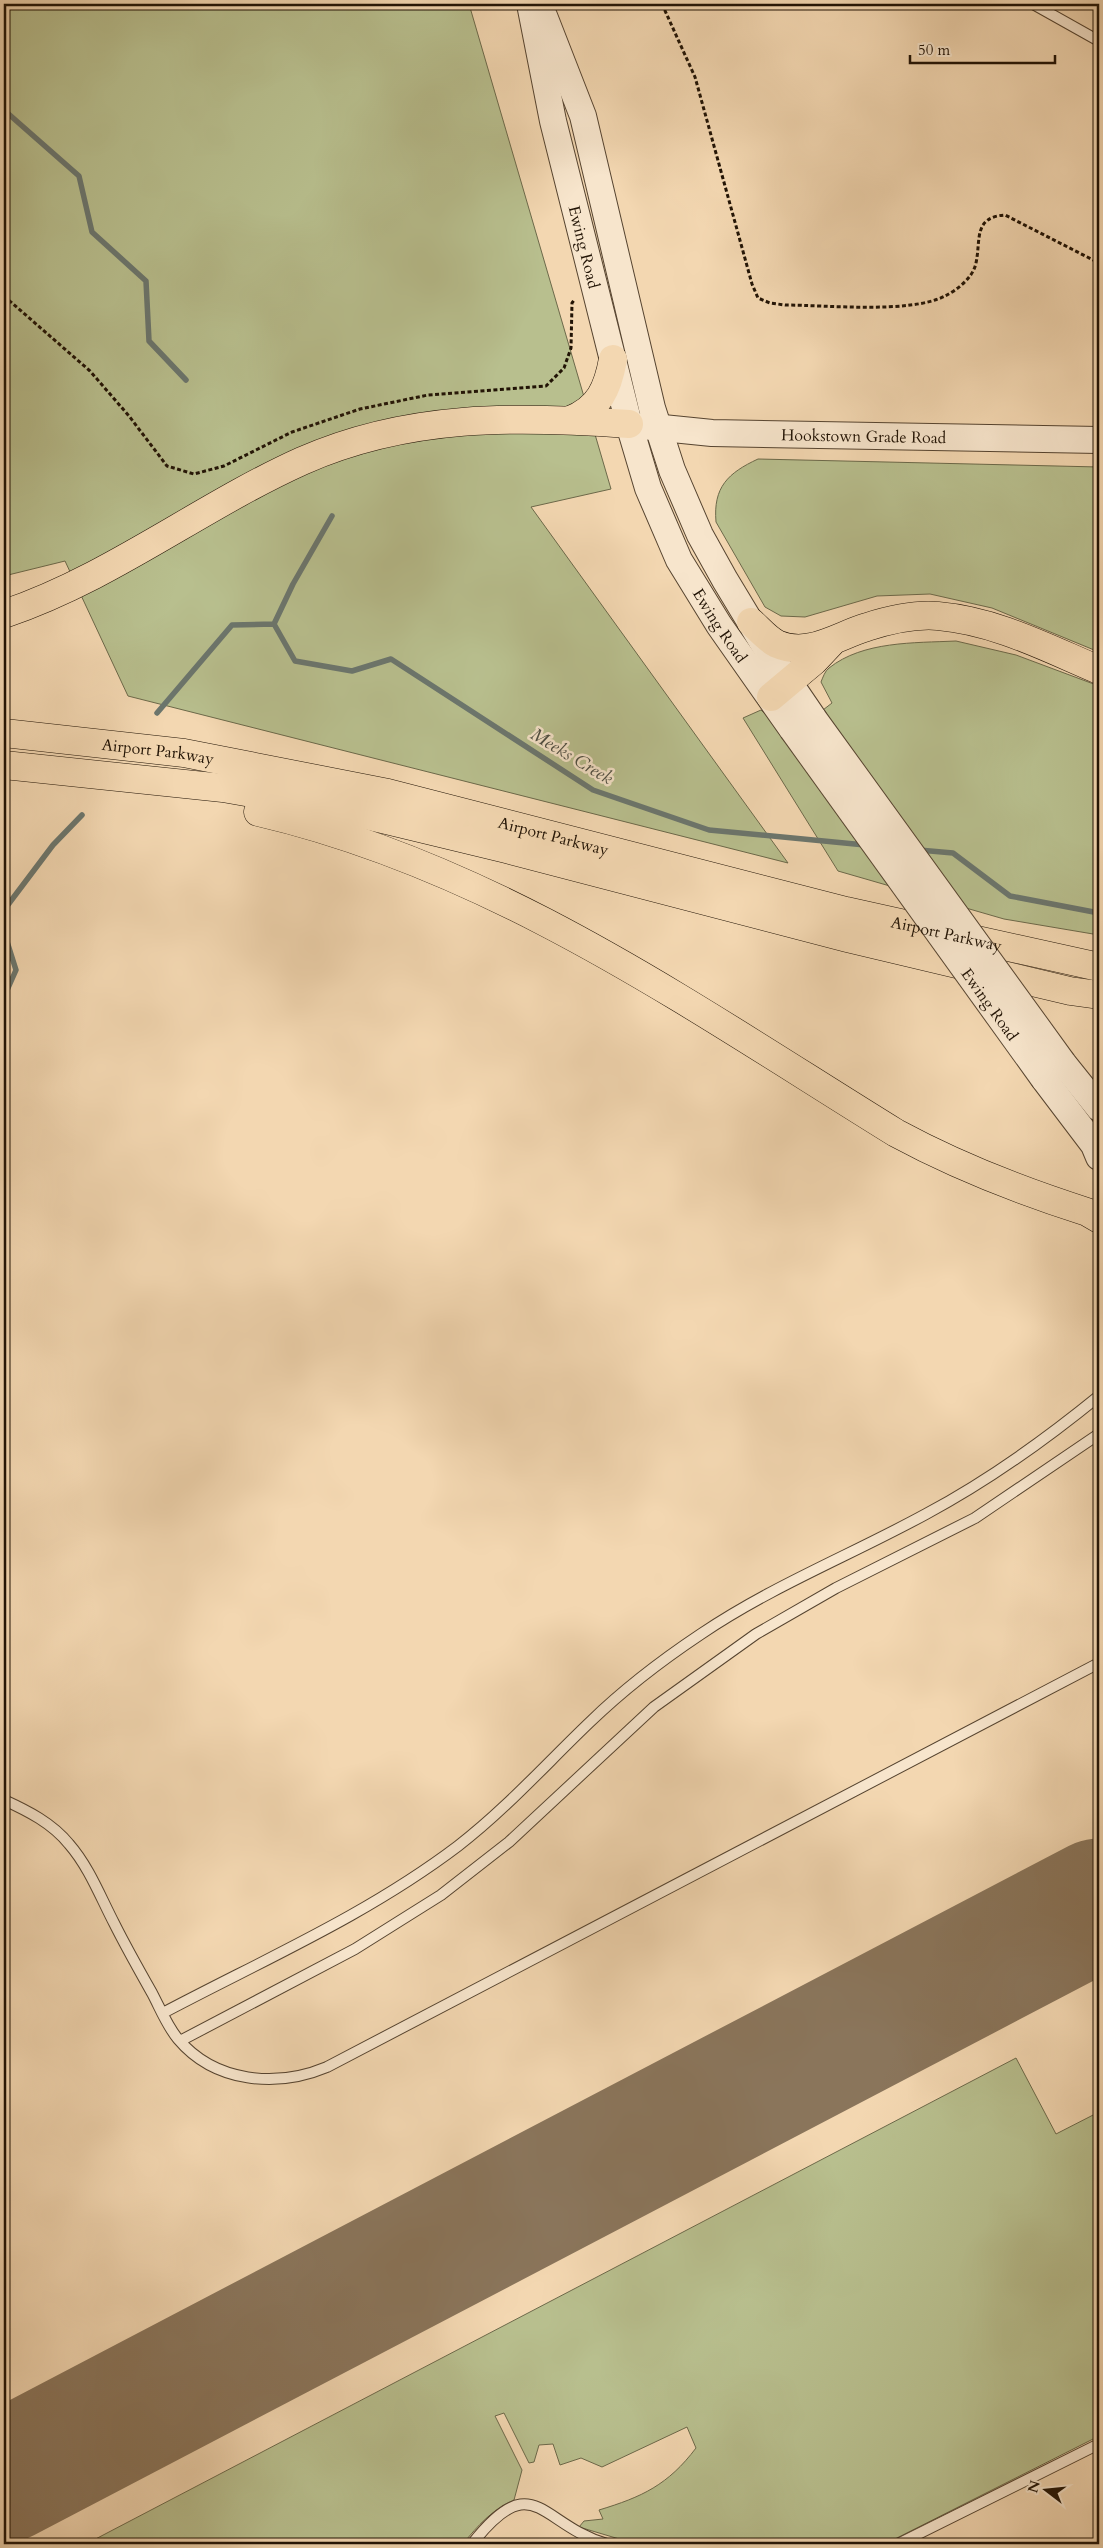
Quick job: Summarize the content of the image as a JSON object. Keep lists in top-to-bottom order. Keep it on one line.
{"streets":{"highway":["Airport Parkway"],"street":["Ewing Road","Hookstown Grade Road"]},"crossings":[["Ewing Road","Hookstown Grade Road"]],"water":["Meeks Creek"],"scale_bar":"50 m","north":"left"}
